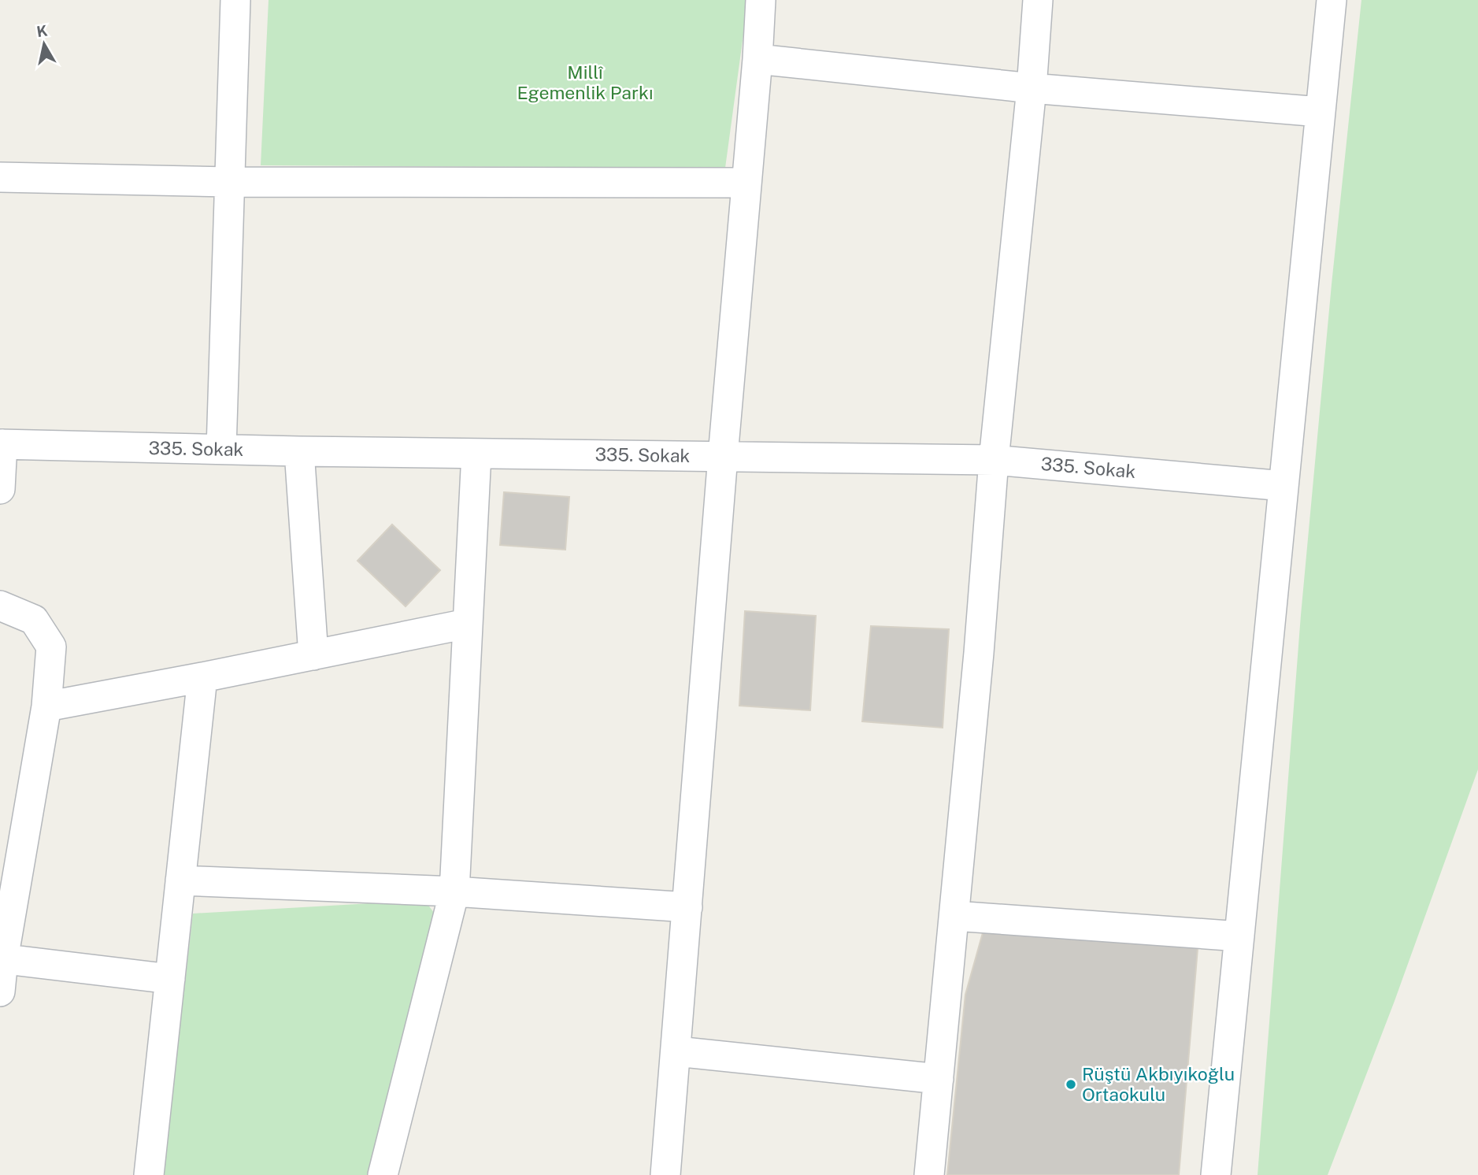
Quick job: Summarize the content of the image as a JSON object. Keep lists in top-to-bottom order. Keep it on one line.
{"streets":{"street":["335. Sokak"]},"parks":["Millî Egemenlik Parkı"],"places":["Rüştü Akbıyıkoğlu Ortaokulu"],"north":"top"}
